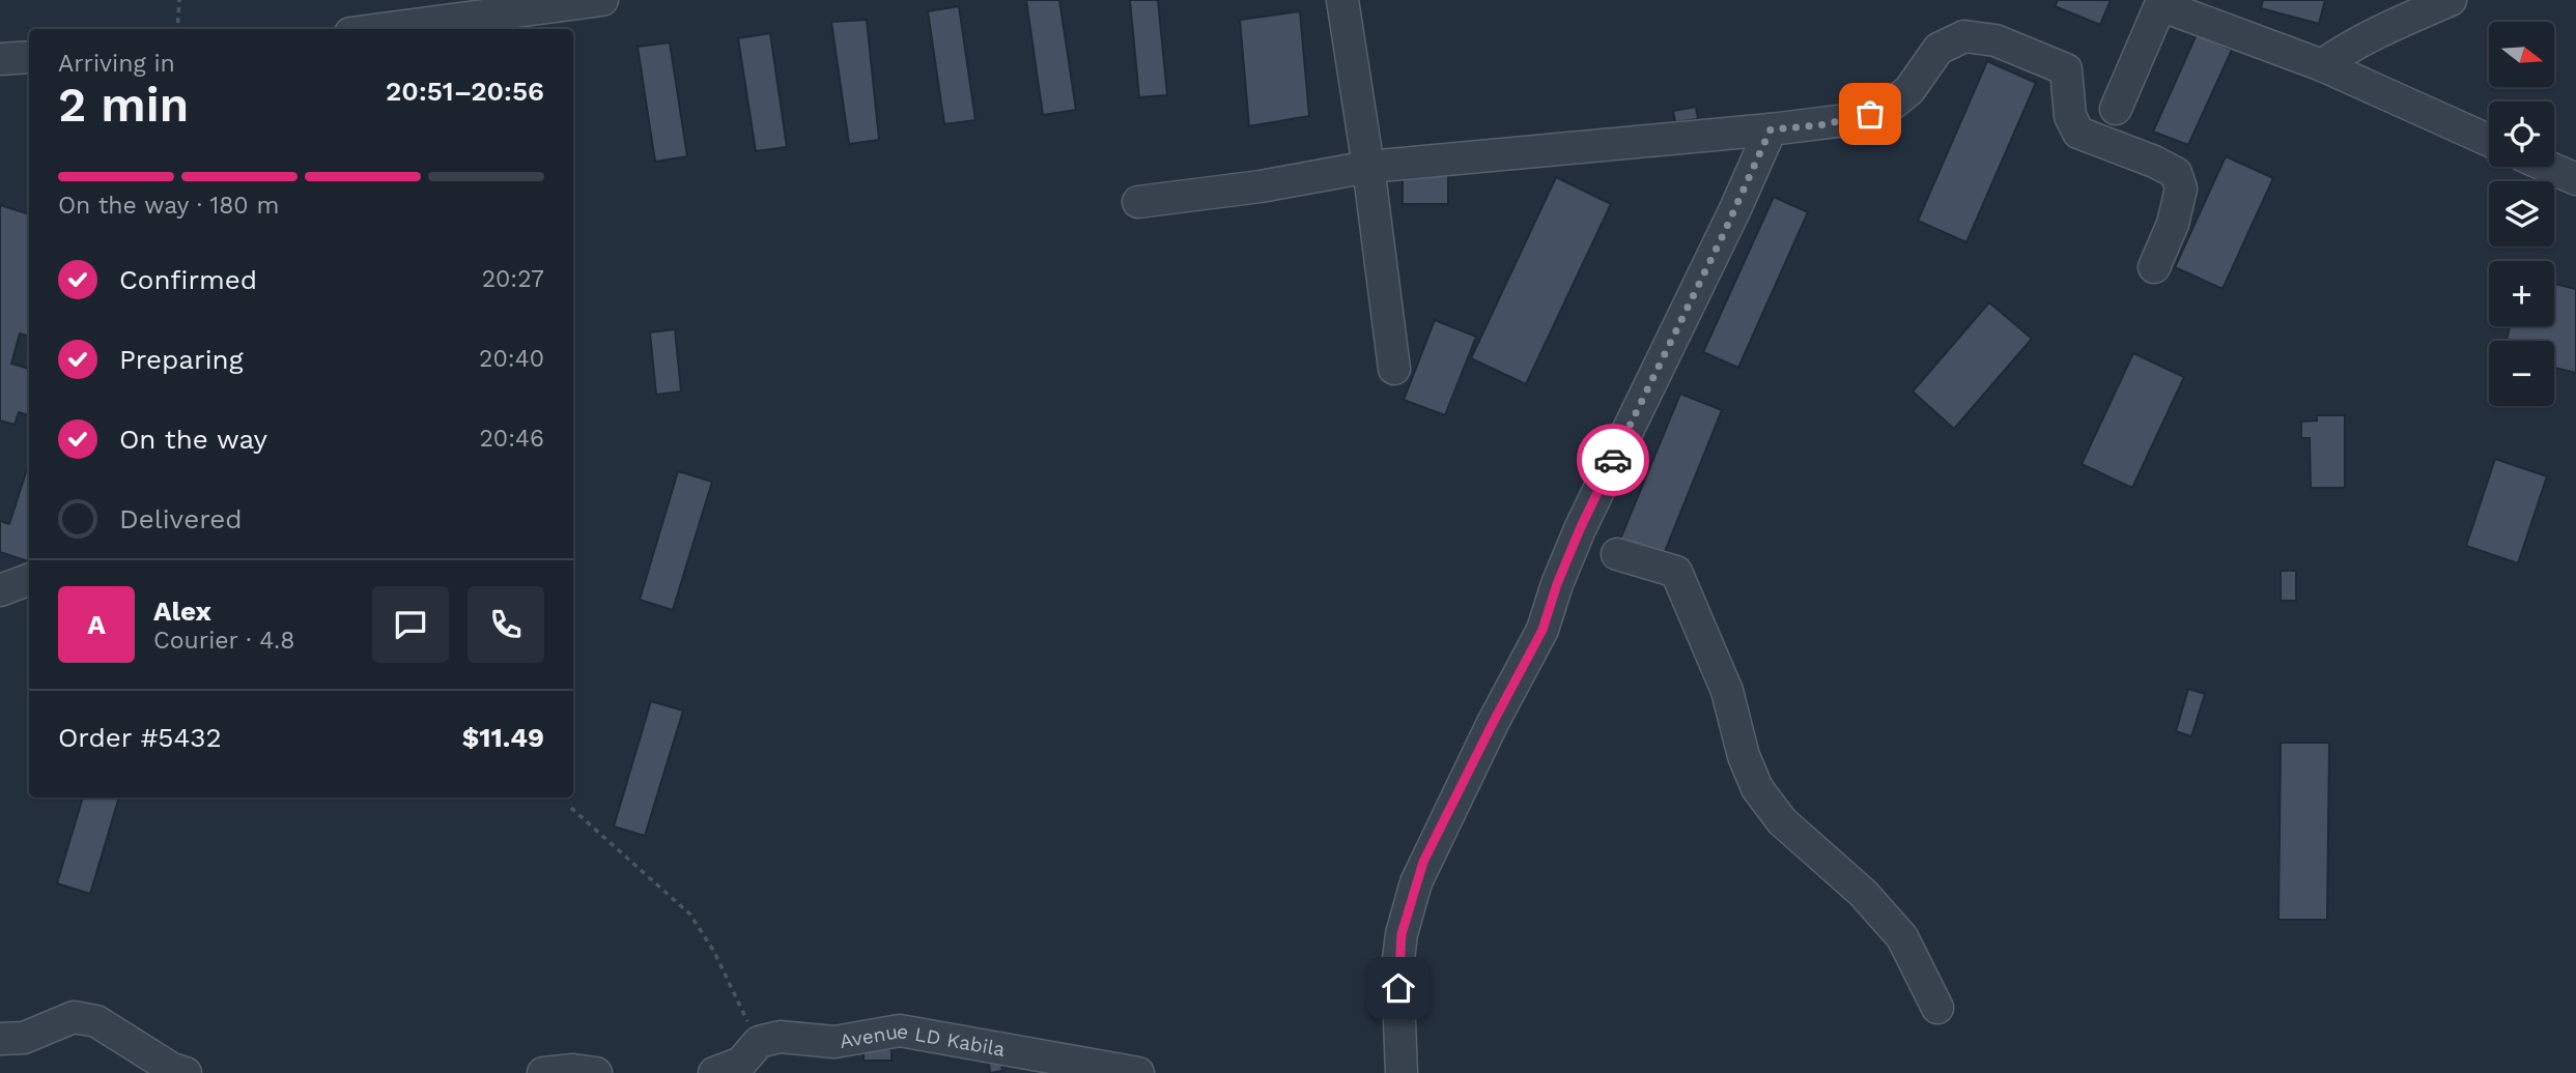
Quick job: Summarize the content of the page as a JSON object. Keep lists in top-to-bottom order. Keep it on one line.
{"streets":{"street":["Avenue LD Kabila"]},"north":"right","page":{"map_buttons":["+","−"],"heading":["2 min","Arriving in","20:51–20:56"],"panel":["Alex","Courier · 4.8","Order #5432","$11.49"],"bar":"On the way · 180 m","list":[["Confirmed","20:27"],["Preparing","20:40"],["On the way","20:46"],"Delivered"],"round":"A"}}
